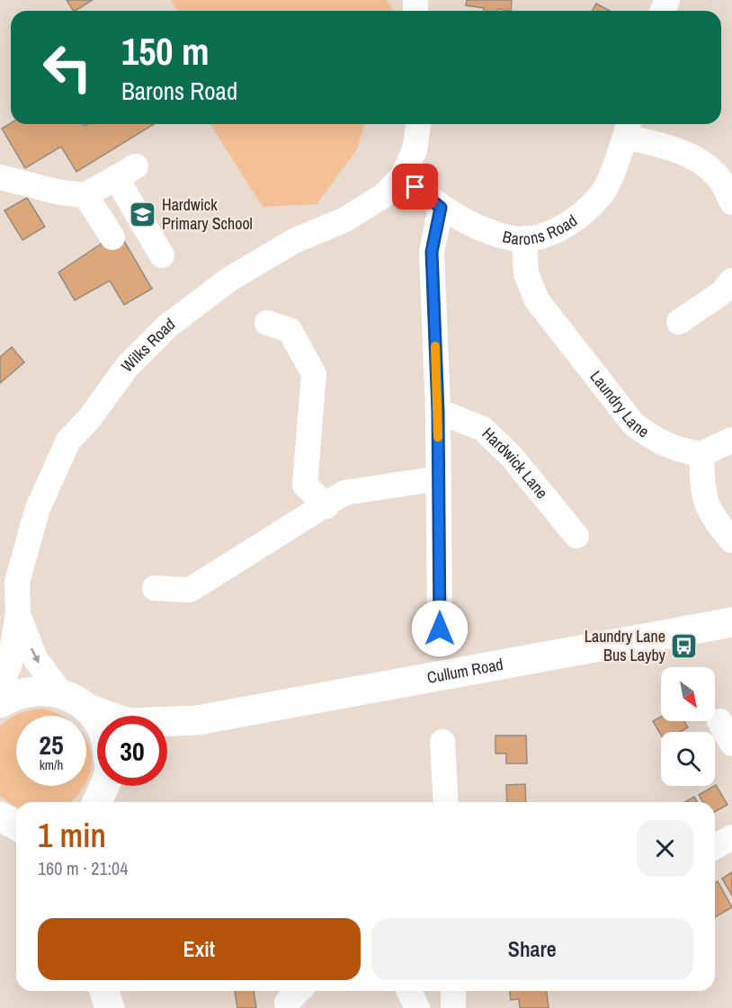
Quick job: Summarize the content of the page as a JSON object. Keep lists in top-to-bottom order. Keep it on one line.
{"streets":{"main road":["Cullum Road"],"street":["Barons Road","Wilks Road","Laundry Lane","Hardwick Lane"]},"crossings":[["Barons Road","Wilks Road"],["Barons Road","Laundry Lane"],["Wilks Road","Cullum Road"]],"places":{"school or university":["Hardwick Primary School"],"bus stop":["Laundry Lane Bus Layby"]},"north":"bottom right","page":{"turn":["150 m","Barons Road"],"speed":"25 km/h","limit":"30","heading":["1 min","160 m · 21:04"],"buttons":["Exit","Share"]}}
